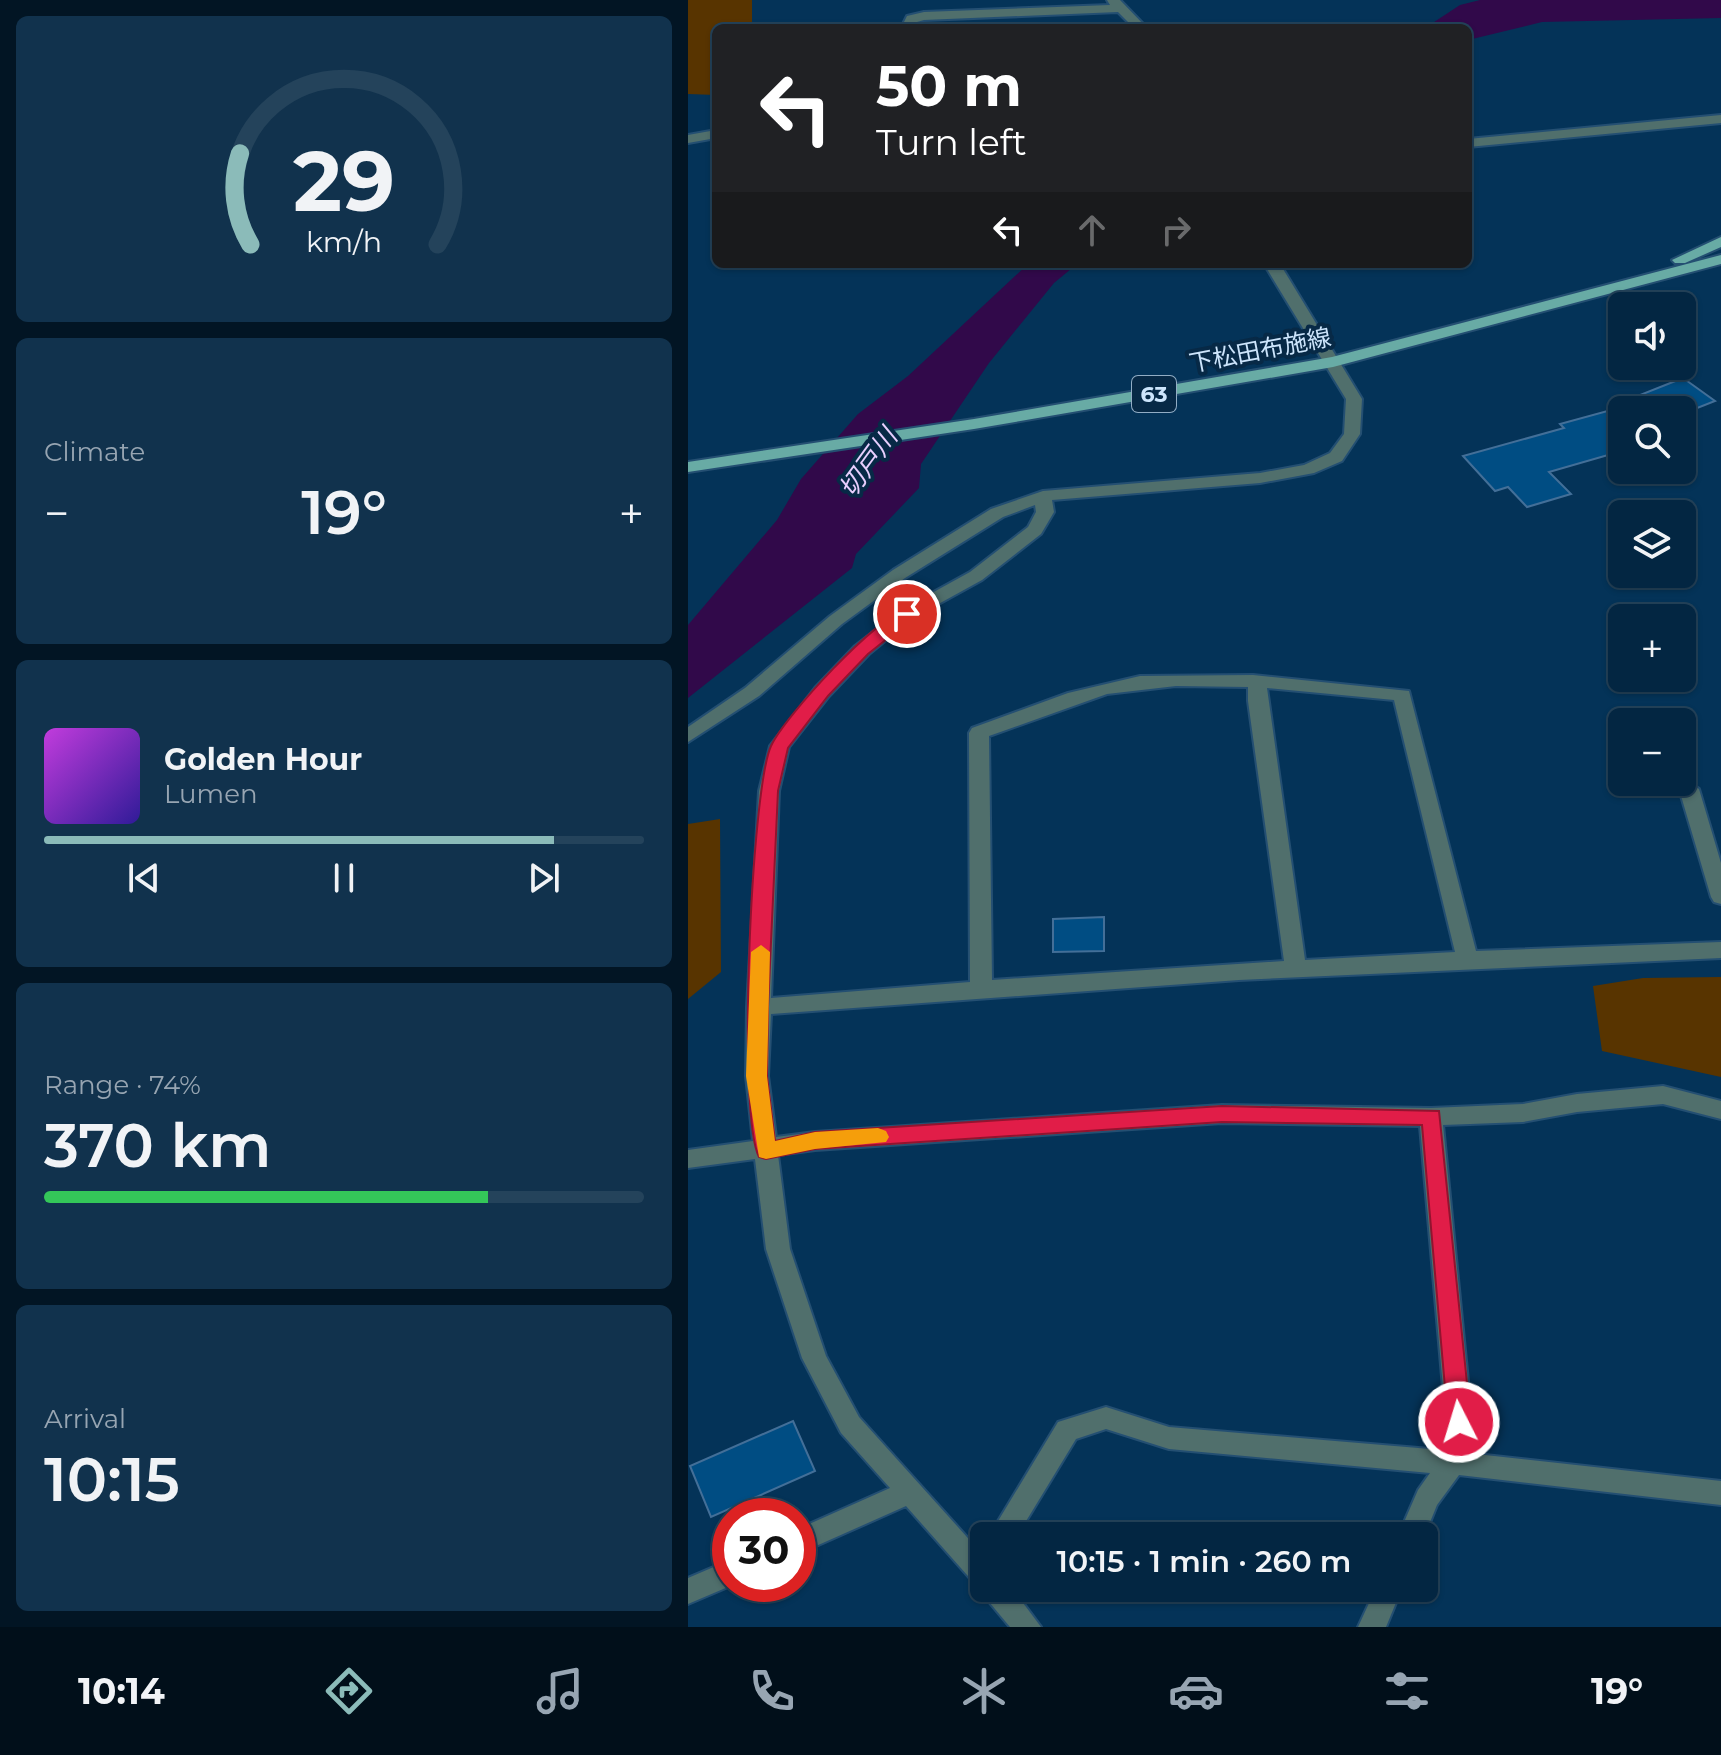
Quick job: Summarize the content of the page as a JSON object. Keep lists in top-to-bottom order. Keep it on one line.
{"streets":{"main road":["下松田布施線","63"]},"water":["切戸川"],"page":{"turn":["50 m","Turn left"],"map_buttons":["+","−"],"tile":["Climate",["Range · 74%","370 km"],["Arrival","10:15"]],"heat":["−","19°","+"],"song":["Golden Hour","Lumen"],"limit":"30","trip":"10:15 · 1 min · 260 m","tabs":["10:14","19°"],"gauge":["29","km/h"]}}
